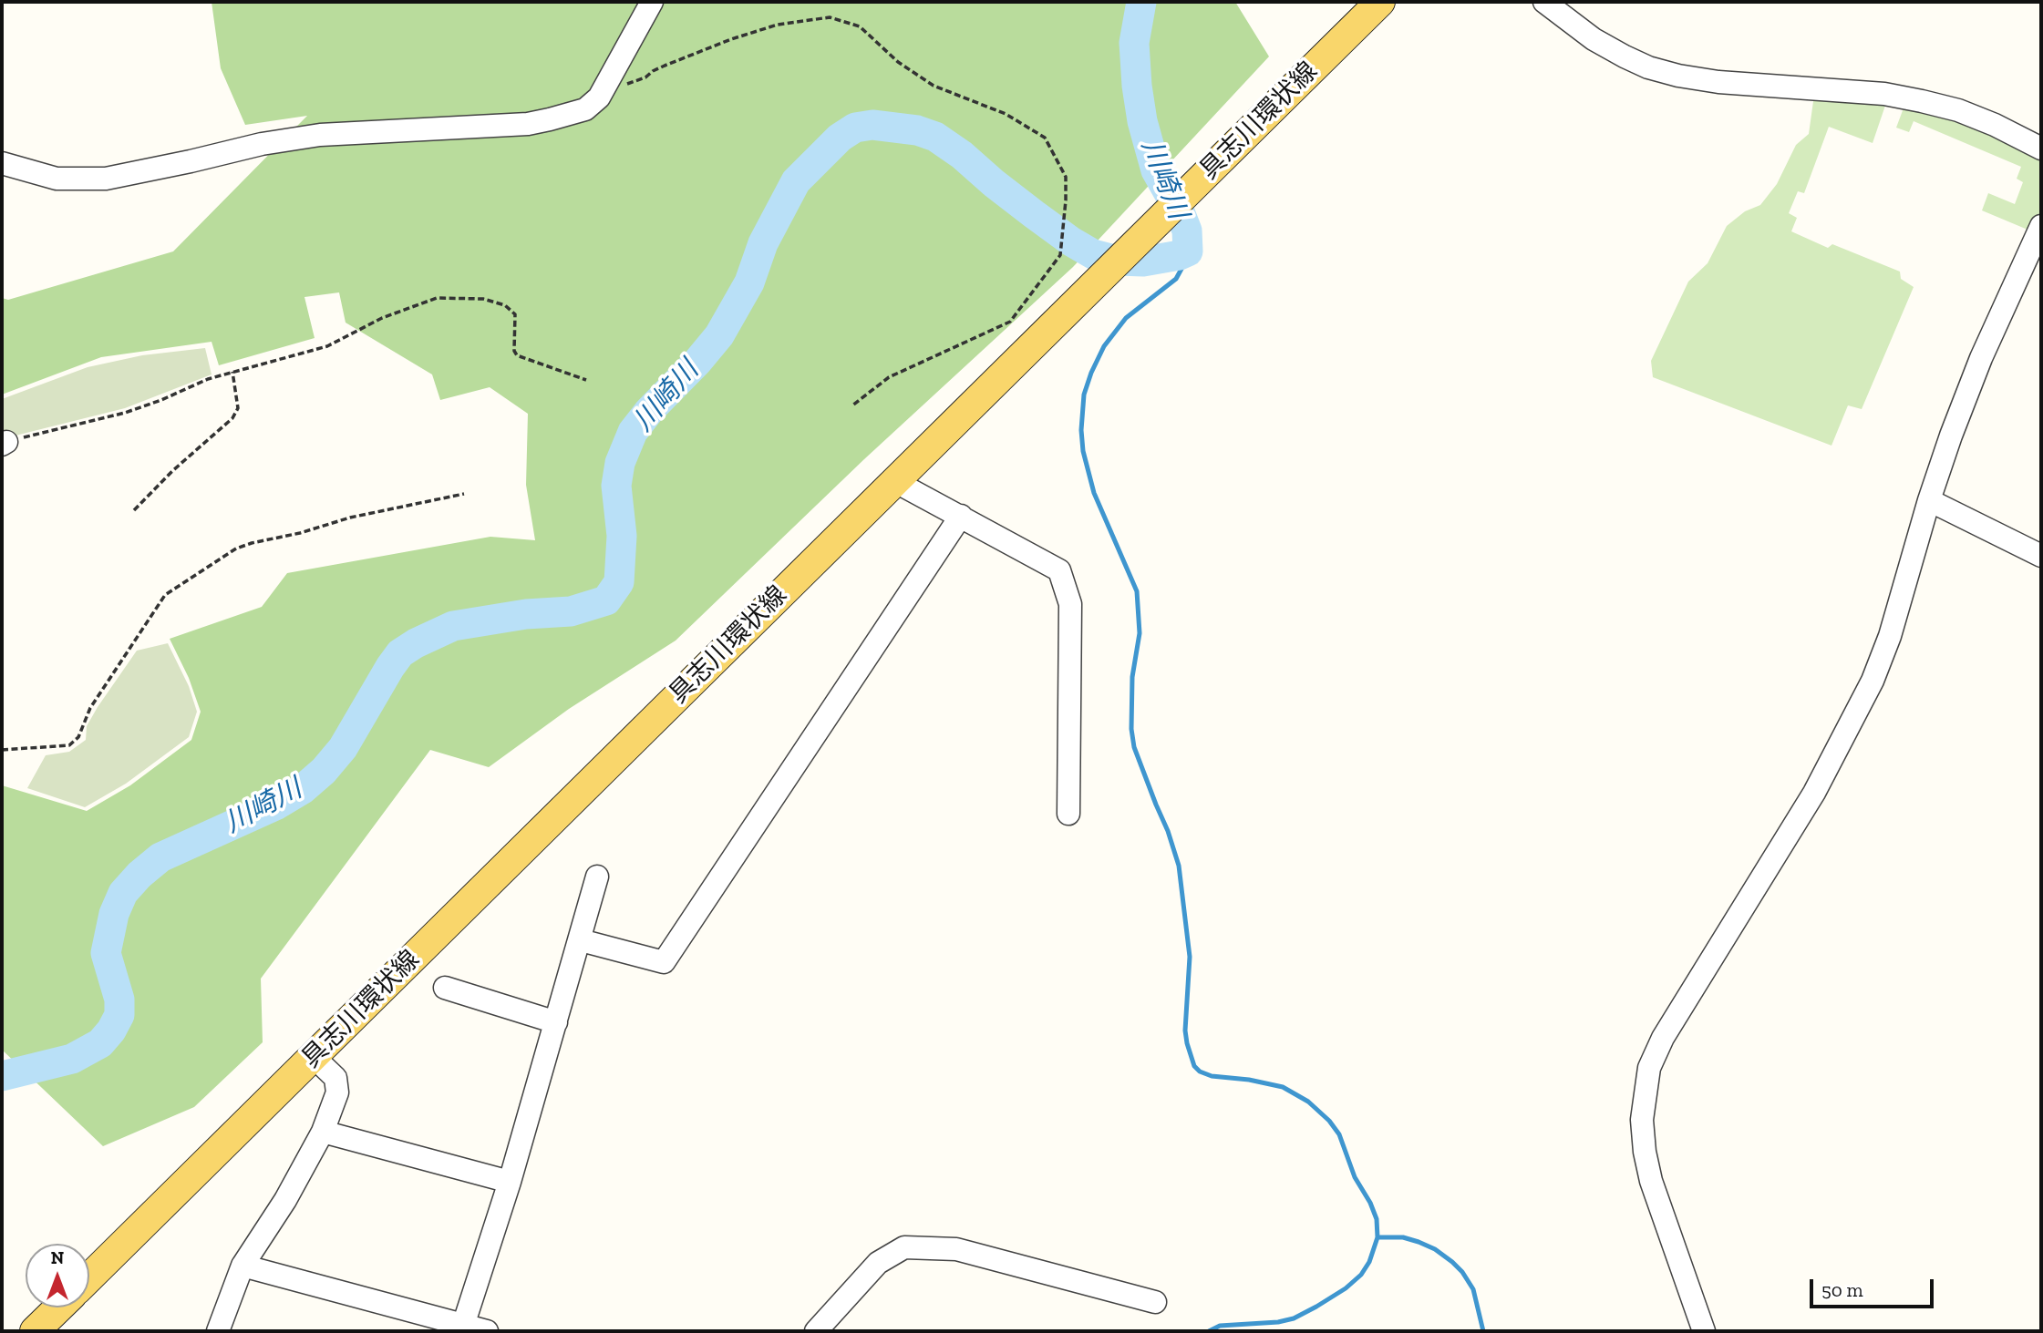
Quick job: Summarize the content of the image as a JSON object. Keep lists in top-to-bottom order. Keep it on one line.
{"streets":{"main road":["具志川環状線"]},"water":["川崎川"],"scale_bar":"50 m","north":"top"}
